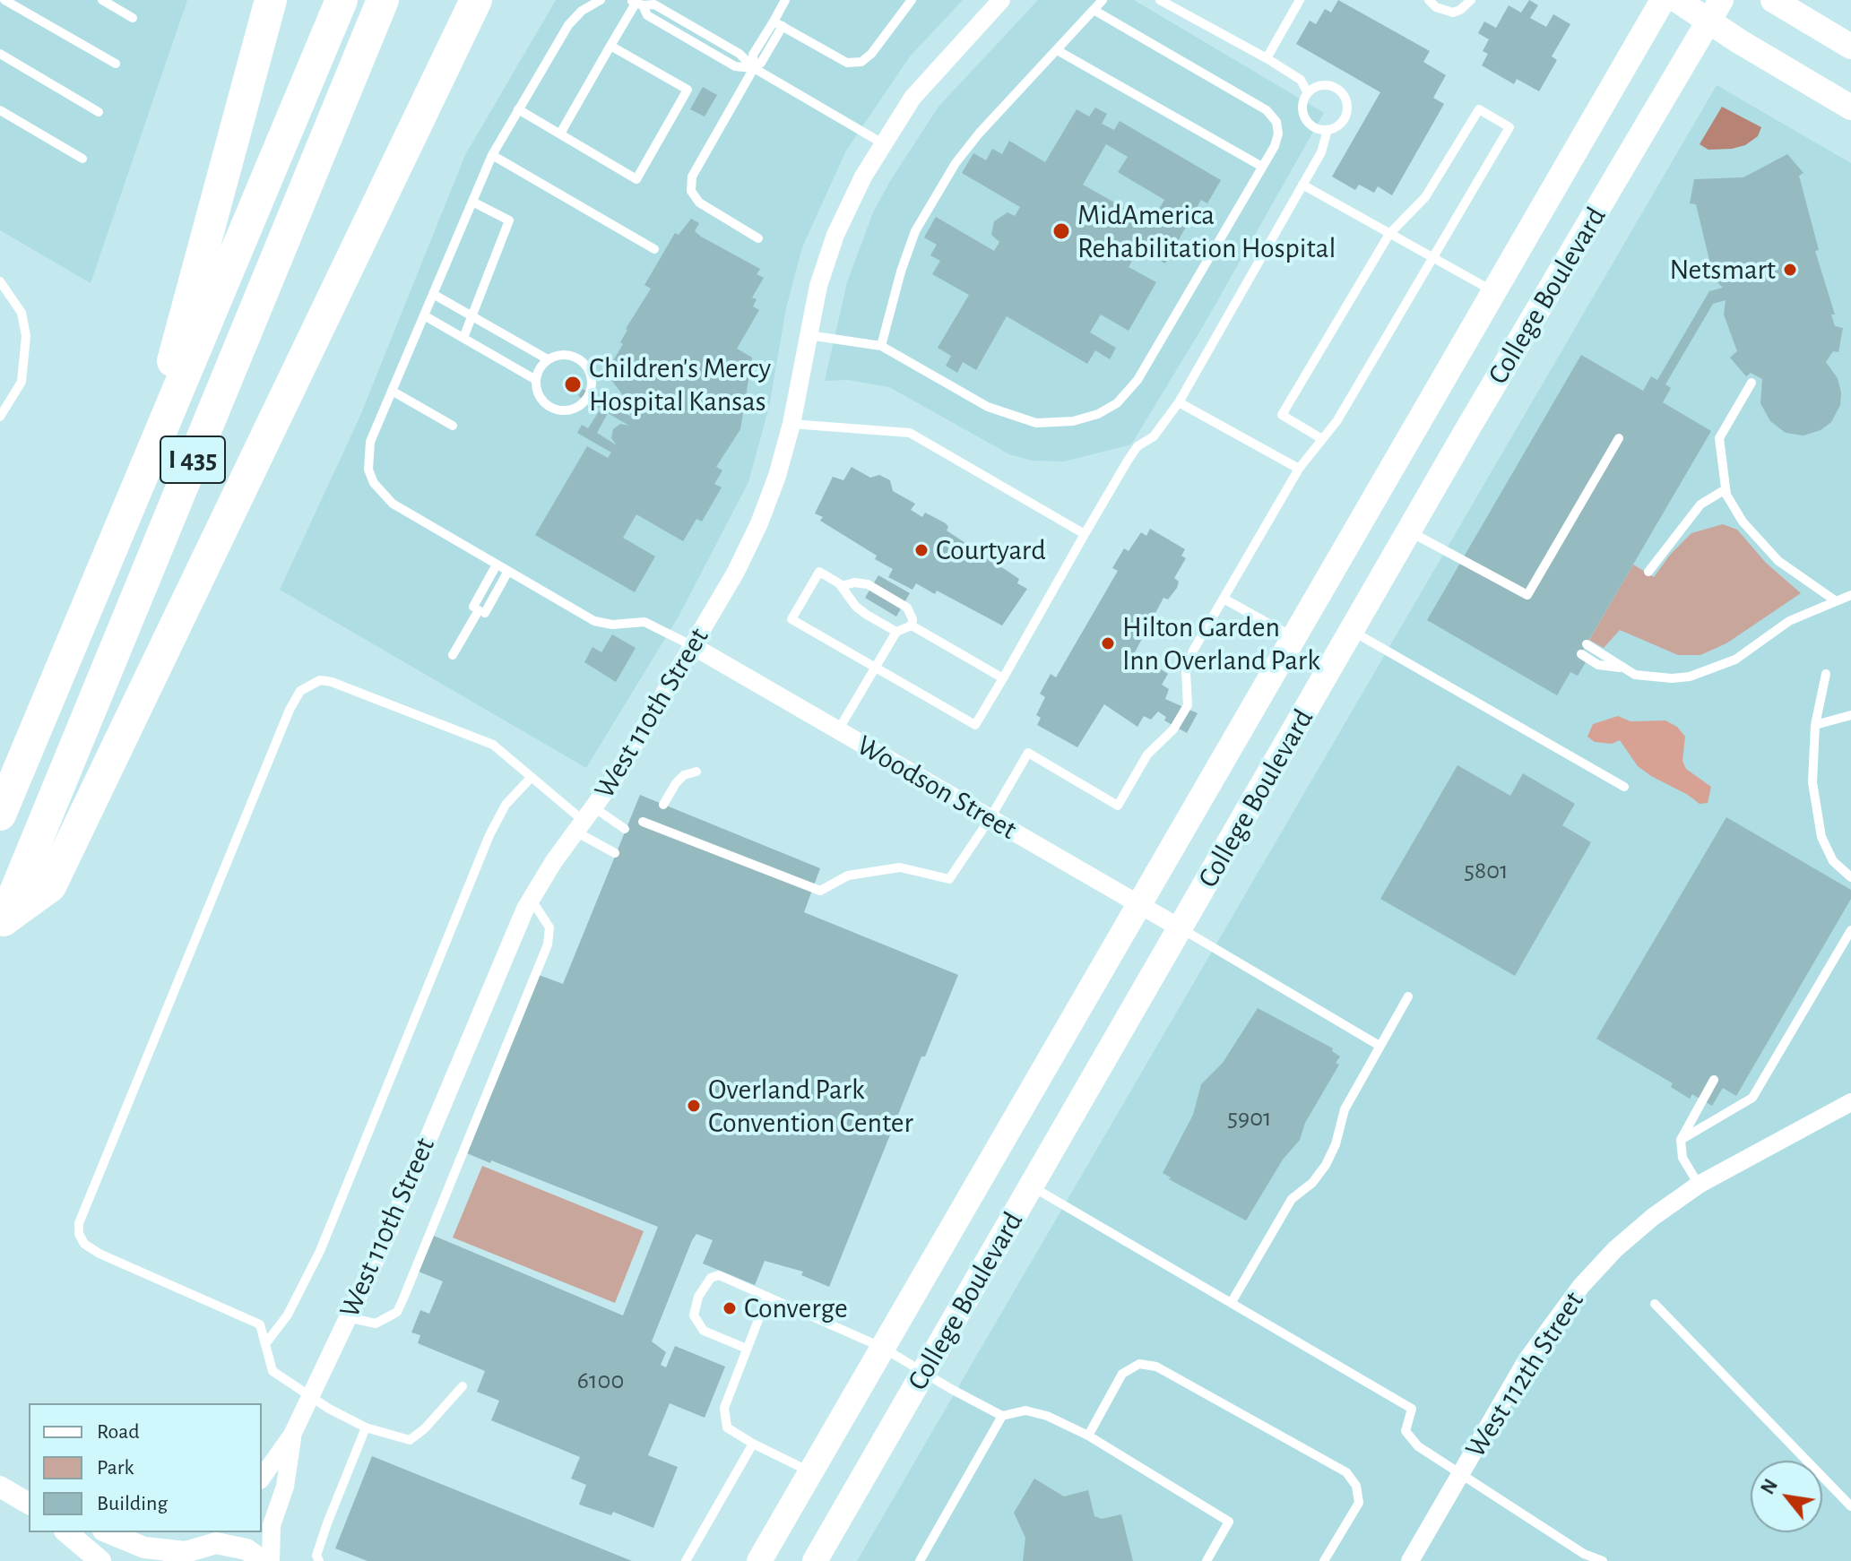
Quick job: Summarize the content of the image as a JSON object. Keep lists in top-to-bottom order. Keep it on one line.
{"streets":{"highway":["I 435"],"main road":["College Boulevard"],"street":["West 110th Street","Woodson Street","West 112th Street"]},"crossings":[["College Boulevard","Woodson Street"],["West 110th Street","Woodson Street"]],"places":["MidAmerica Rehabilitation Hospital","Netsmart","Children's Mercy Hospital Kansas","Courtyard","Hilton Garden Inn Overland Park","Overland Park Convention Center","Converge"],"house_numbers":["5801","5901","6100"],"legend":["Road","Park","Building"],"north":"top left"}
